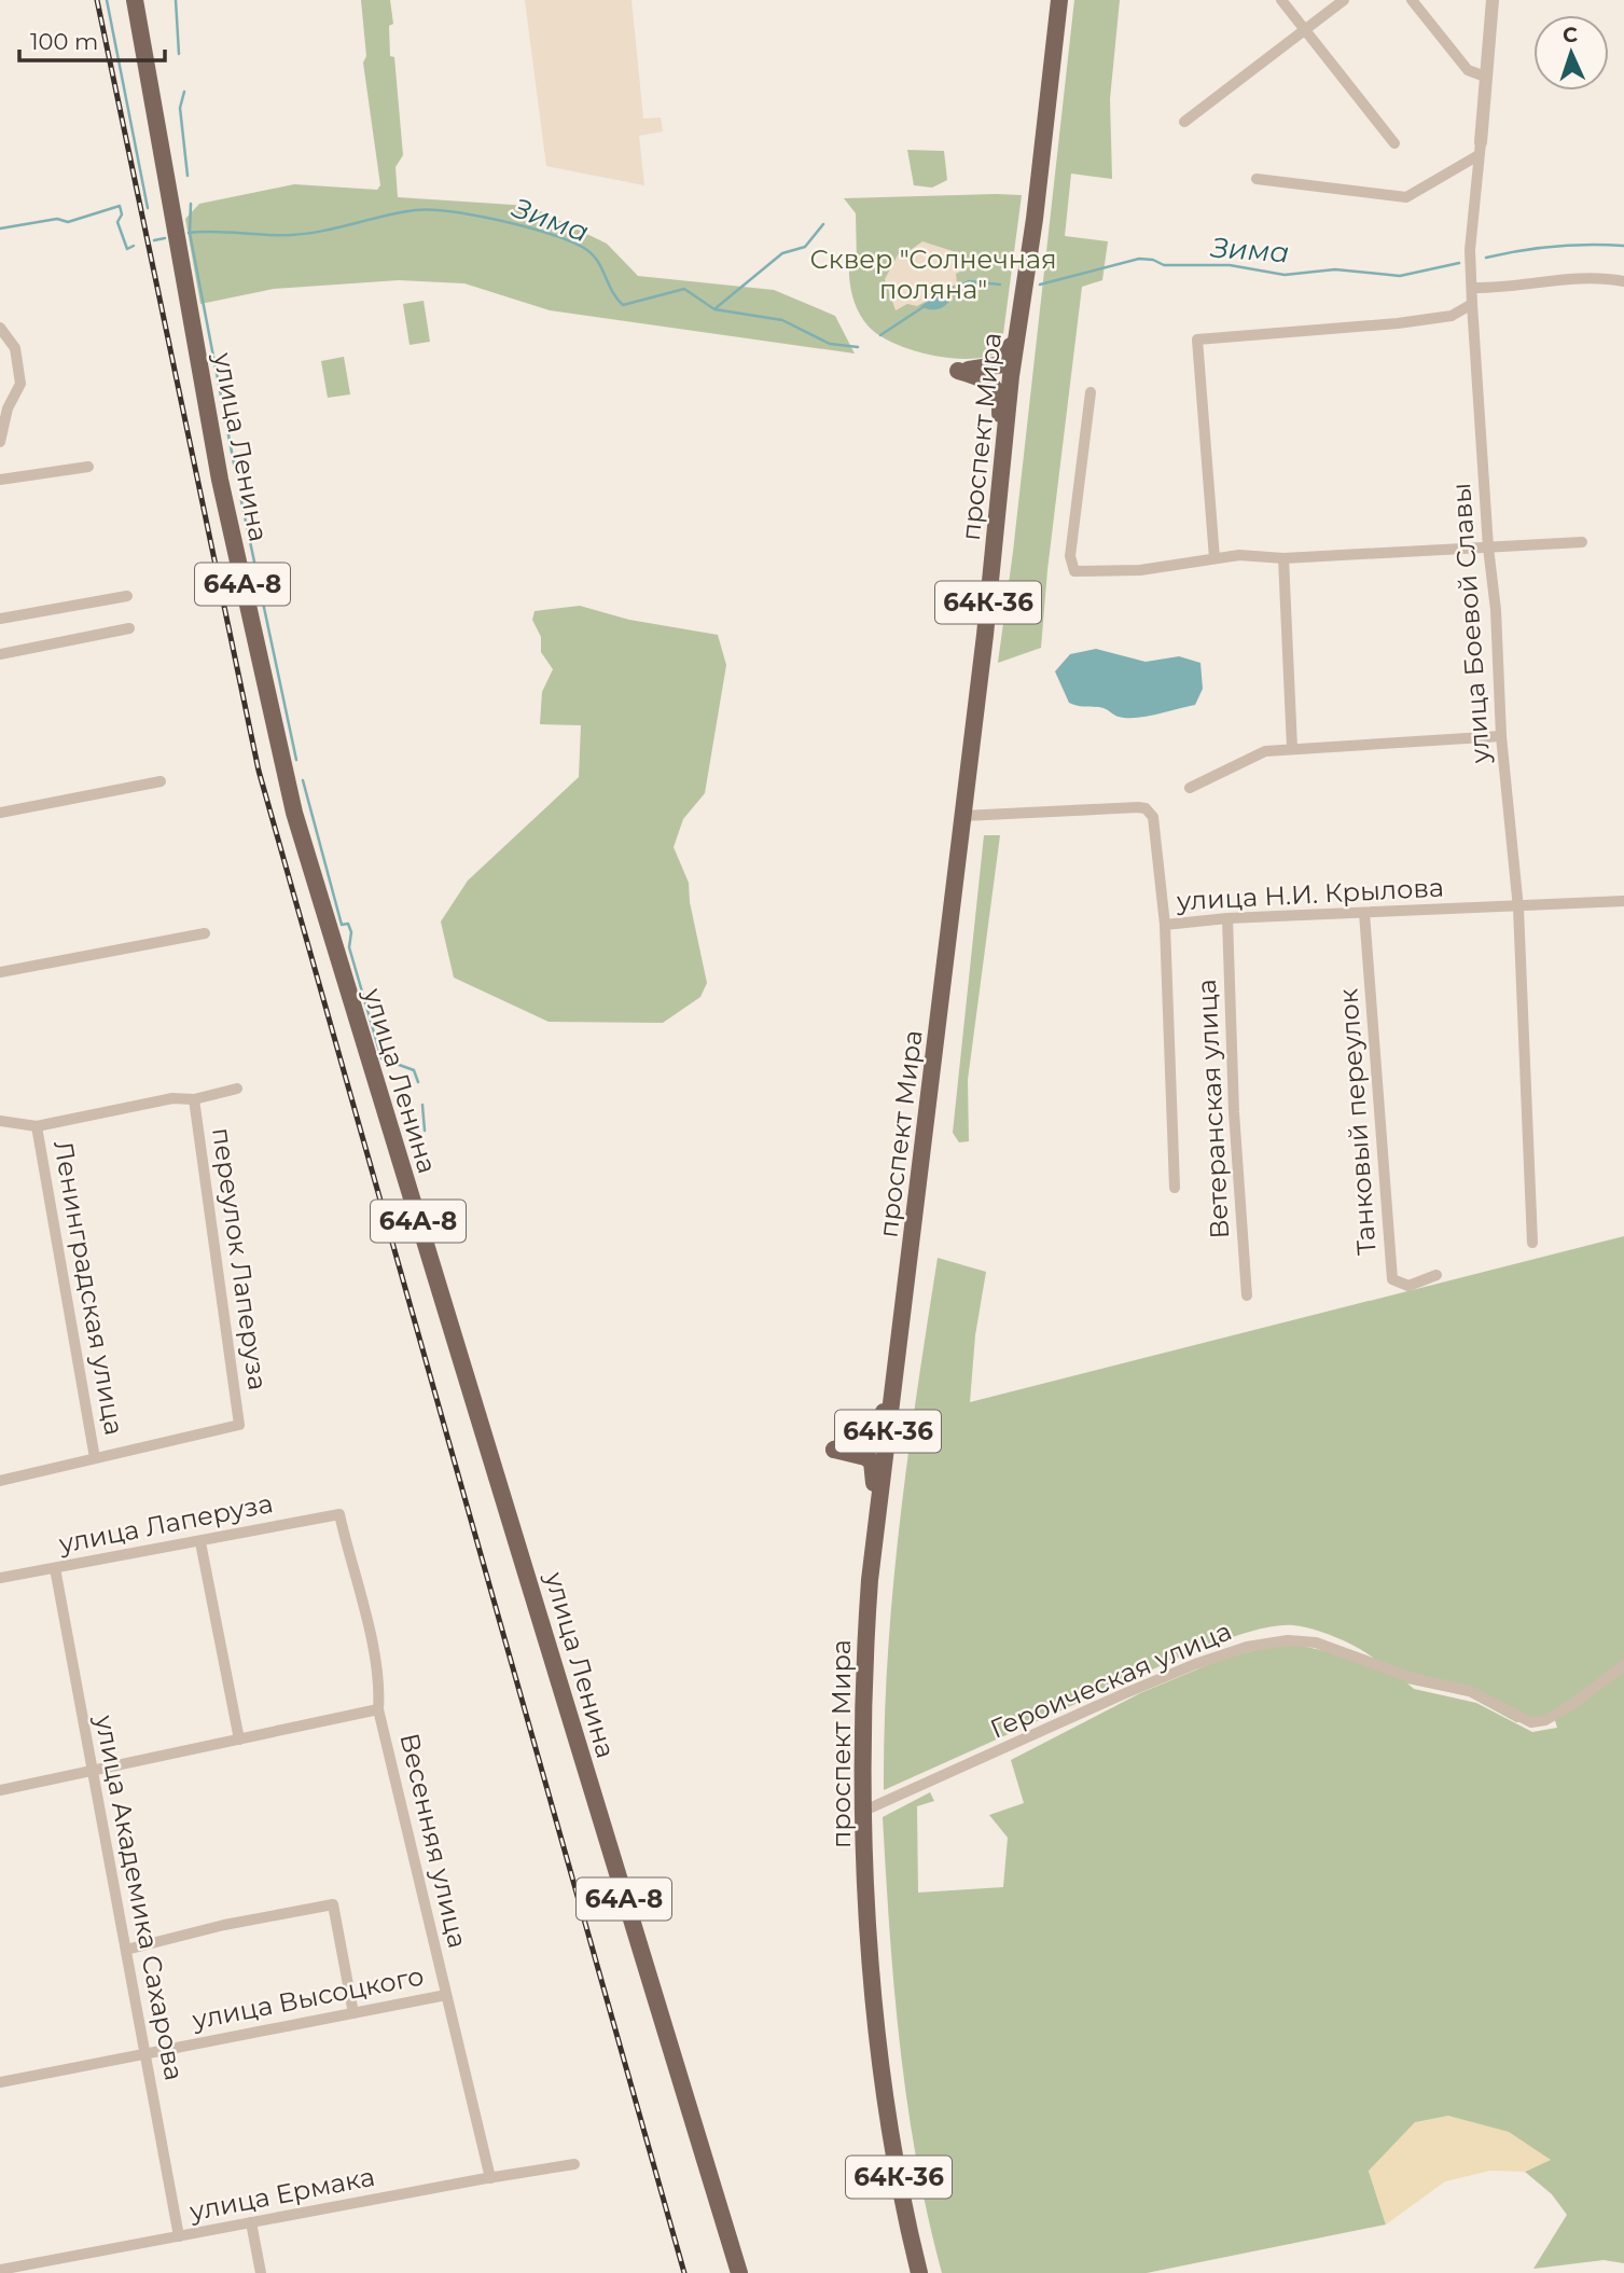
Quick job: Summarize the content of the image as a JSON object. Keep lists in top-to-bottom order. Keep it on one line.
{"streets":{"main road":["проспект Мира","улица Ленина","64А-8","64К-36"],"street":["улица Боевой Славы","улица Н.И. Крылова","Ветеранская улица","Танковый переулок","переулок Лаперуза","Ленинградская улица","улица Лаперуза","Героическая улица","Весенняя улица","улица Академика Сахарова","улица Высоцкого","улица Ермака"]},"crossings":[["проспект Мира","улица Н.И. Крылова"],["проспект Мира","Героическая улица"],["улица Боевой Славы","улица Н.И. Крылова"],["улица Н.И. Крылова","Ветеранская улица"],["улица Н.И. Крылова","Танковый переулок"],["переулок Лаперуза","Ленинградская улица"],["улица Лаперуза","Весенняя улица"],["улица Лаперуза","улица Академика Сахарова"],["Весенняя улица","улица Высоцкого"],["Весенняя улица","улица Ермака"],["улица Академика Сахарова","улица Высоцкого"],["улица Академика Сахарова","улица Ермака"]],"water":["Зима"],"parks":["Сквер \"Солнечная поляна\""],"scale_bar":"100 m","north":"top"}
